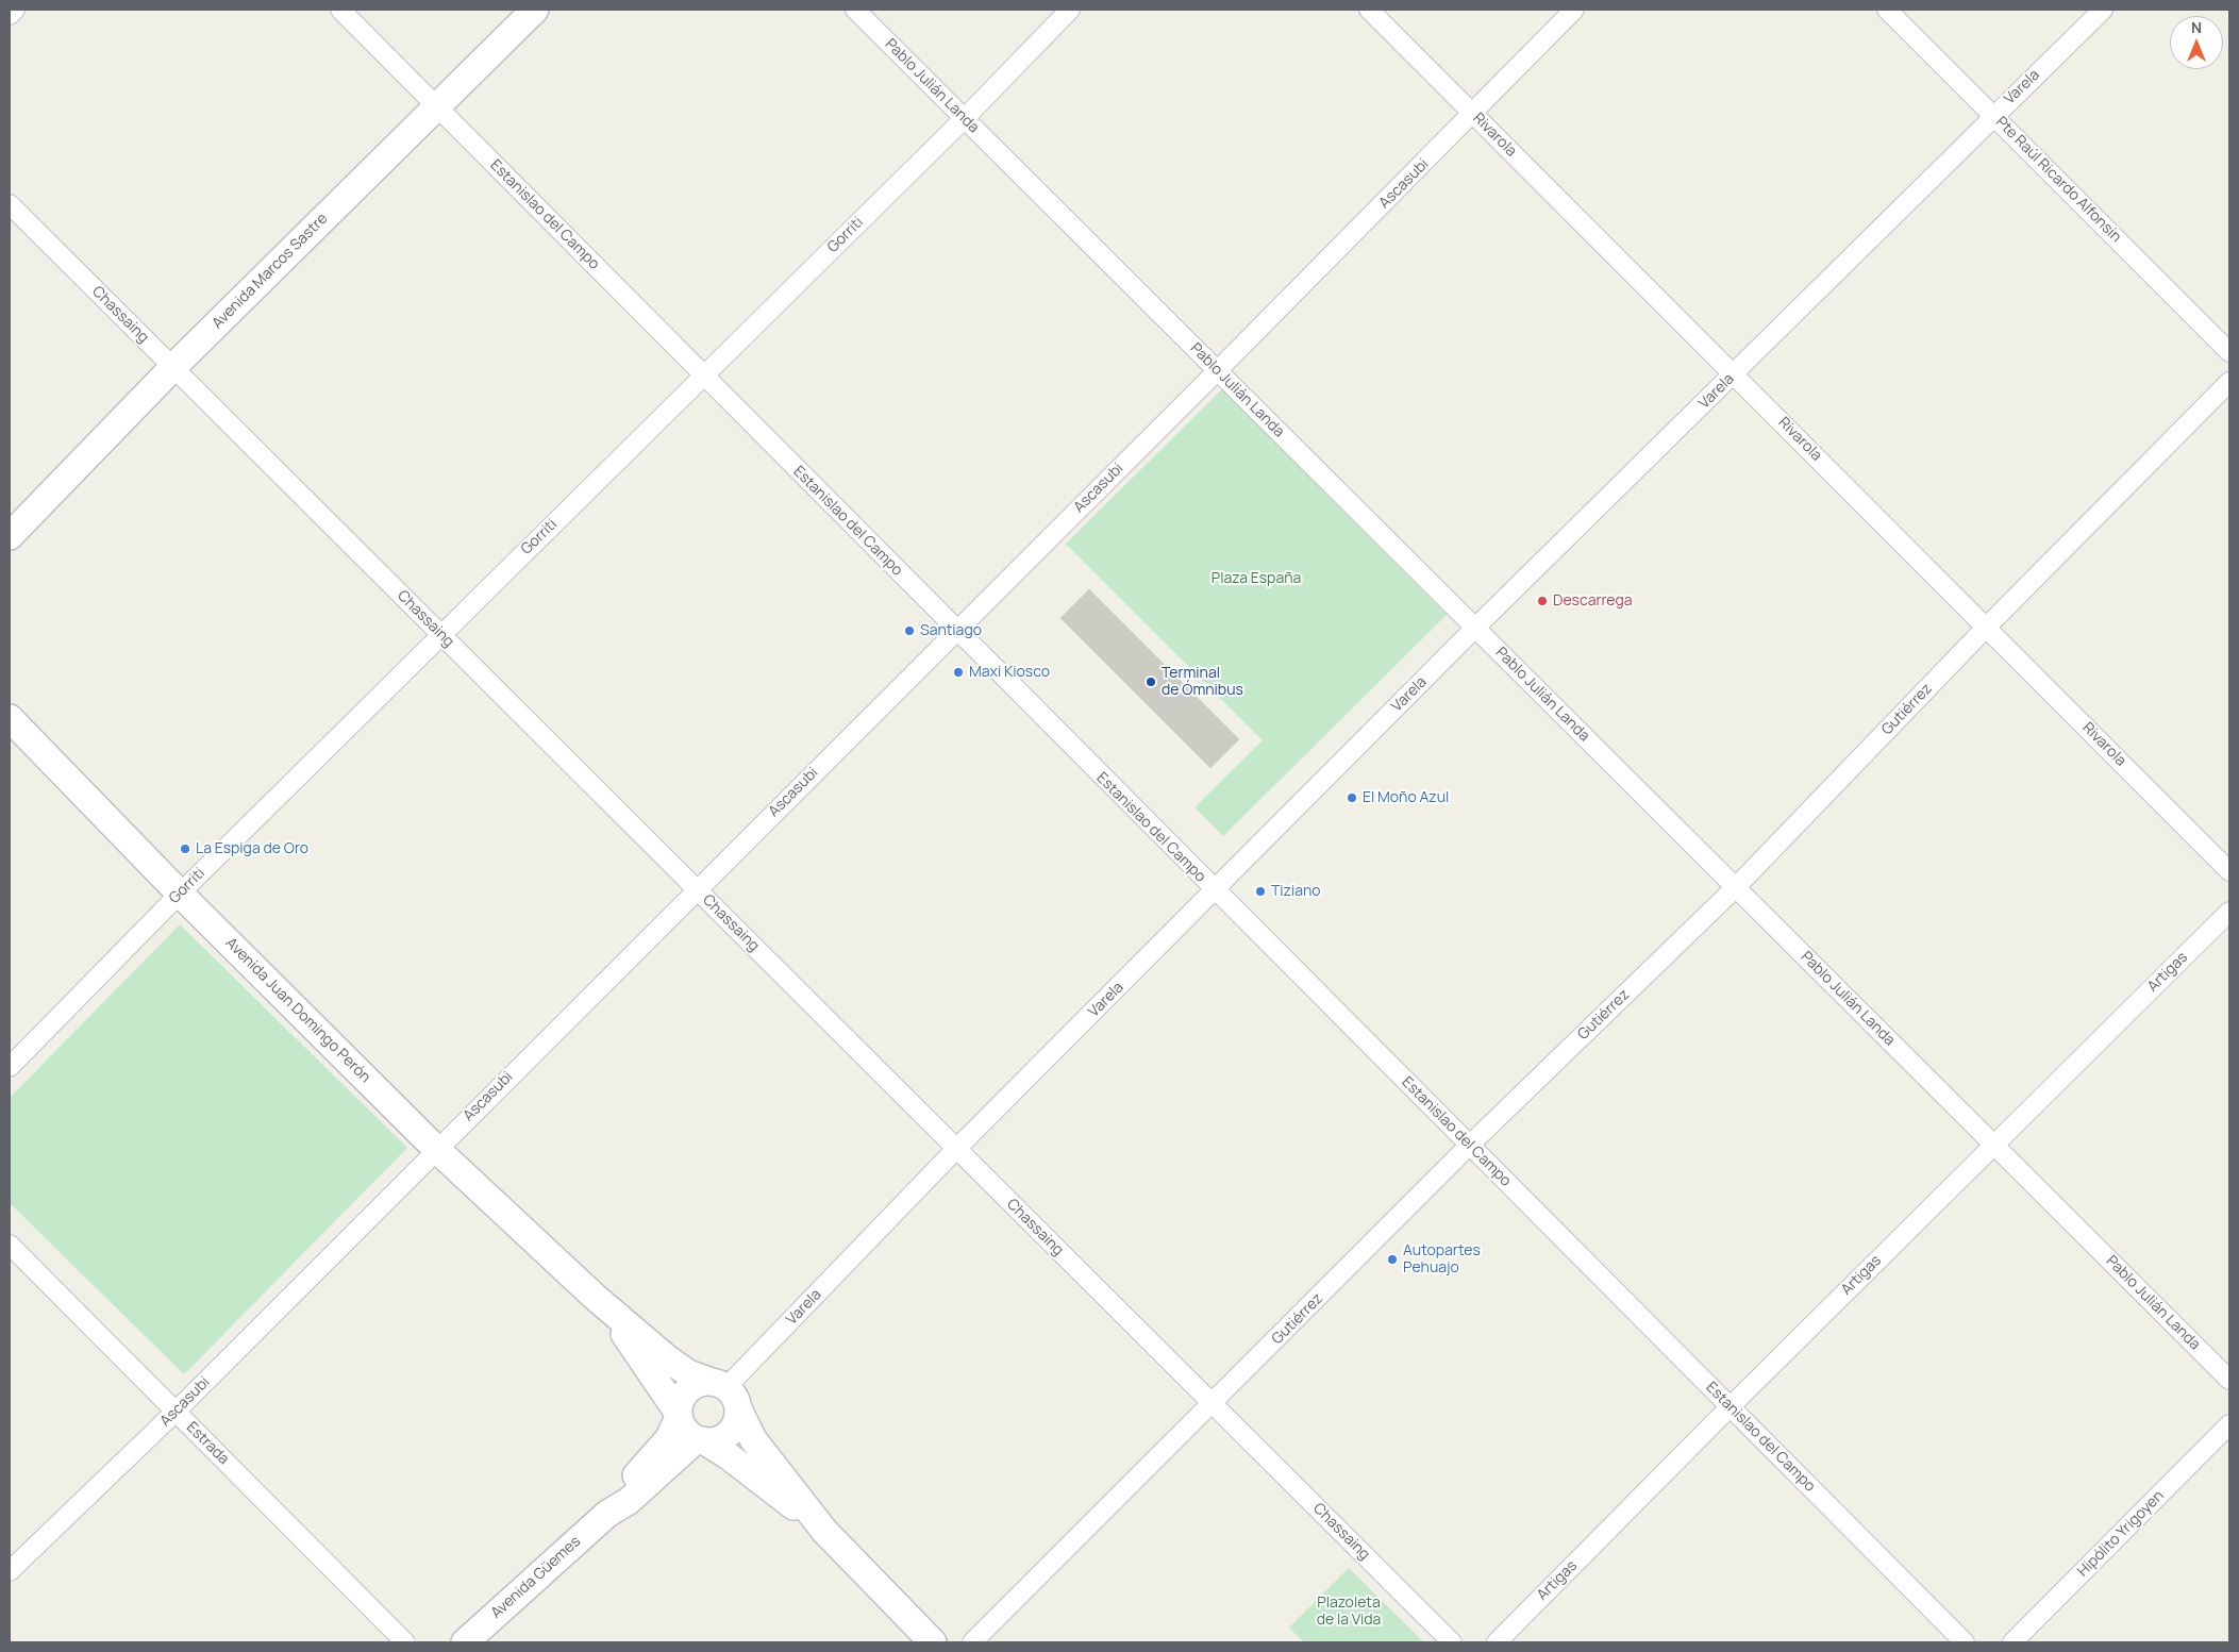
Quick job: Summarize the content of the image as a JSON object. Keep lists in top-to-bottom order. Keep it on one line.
{"streets":{"main road":["Avenida Marcos Sastre","Avenida Juan Domingo Perón","Avenida Güemes"],"street":["Pablo Julián Landa","Varela","Rivarola","Pte Raúl Ricardo Alfonsín","Ascasubi","Estanislao del Campo","Gorriti","Chassaing","Gutiérrez","Artigas","Estrada","Hipólito Yrigoyen"]},"crossings":[["Pablo Julián Landa","Varela"],["Pablo Julián Landa","Ascasubi"],["Pablo Julián Landa","Gorriti"],["Pablo Julián Landa","Gutiérrez"],["Pablo Julián Landa","Artigas"],["Varela","Rivarola"],["Varela","Pte Raúl Ricardo Alfonsín"],["Varela","Estanislao del Campo"],["Varela","Chassaing"],["Varela","Avenida Juan Domingo Perón"],["Varela","Avenida Güemes"],["Rivarola","Ascasubi"],["Rivarola","Gutiérrez"],["Ascasubi","Estanislao del Campo"],["Ascasubi","Chassaing"],["Ascasubi","Avenida Juan Domingo Perón"],["Ascasubi","Estrada"],["Estanislao del Campo","Gorriti"],["Estanislao del Campo","Avenida Marcos Sastre"],["Estanislao del Campo","Gutiérrez"],["Estanislao del Campo","Artigas"],["Gorriti","Chassaing"],["Gorriti","Avenida Juan Domingo Perón"],["Avenida Marcos Sastre","Chassaing"],["Chassaing","Gutiérrez"],["Avenida Juan Domingo Perón","Avenida Güemes"]],"parks":["Plaza España","Plazoleta de la Vida"],"places":["Descarrega","Santiago","Maxi Kiosco","Terminal de Ómnibus","El Moño Azul","La Espiga de Oro","Tiziano","Autopartes Pehuajo"],"north":"top"}
